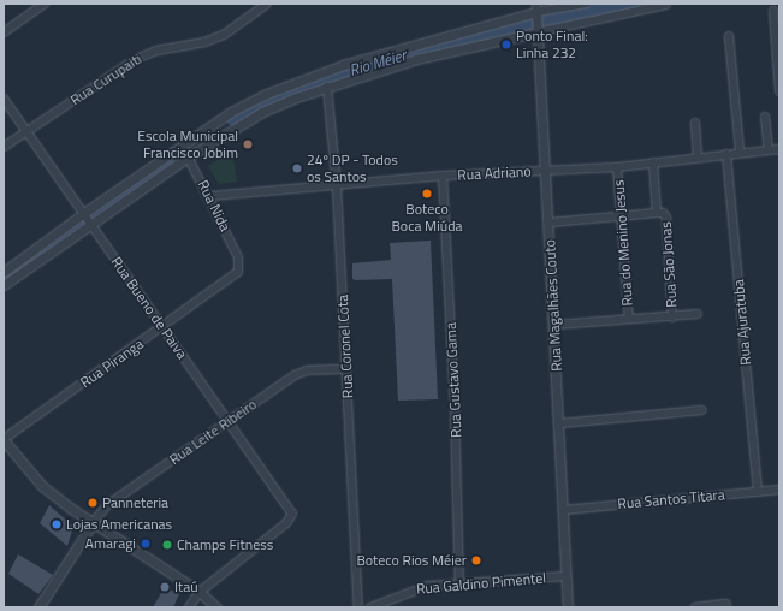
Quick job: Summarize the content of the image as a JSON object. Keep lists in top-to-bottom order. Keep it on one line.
{"streets":{"street":["Rua Curupaiti","Rua Adriano","Rua Nida","Rua do Menino Jesus","Rua São Jonas","Rua Magalhães Couto","Rua Bueno de Paiva","Rua Ajuratuba","Rua Coronel Cota","Rua Piranga","Rua Gustavo Gama","Rua Leite Ribeiro","Rua Santos Titara","Rua Galdino Pimentel"]},"crossings":[["Rua Curupaiti","Rua Bueno de Paiva"],["Rua Adriano","Rua Nida"],["Rua Adriano","Rua do Menino Jesus"],["Rua Adriano","Rua São Jonas"],["Rua Adriano","Rua Magalhães Couto"],["Rua Adriano","Rua Ajuratuba"],["Rua Adriano","Rua Coronel Cota"],["Rua Adriano","Rua Gustavo Gama"],["Rua Nida","Rua Piranga"],["Rua Magalhães Couto","Rua Santos Titara"],["Rua Magalhães Couto","Rua Galdino Pimentel"],["Rua Bueno de Paiva","Rua Piranga"],["Rua Bueno de Paiva","Rua Leite Ribeiro"],["Rua Ajuratuba","Rua Santos Titara"],["Rua Coronel Cota","Rua Leite Ribeiro"],["Rua Gustavo Gama","Rua Galdino Pimentel"]],"water":["Rio Méier"],"places":["Ponto Final: Linha 232","Escola Municipal Francisco Jobim","24º DP - Todos os Santos","Boteco Boca Miúda","Panneteria","Lojas Americanas","Amaragi","Champs Fitness","Boteco Rios Méier","Itaú"]}
